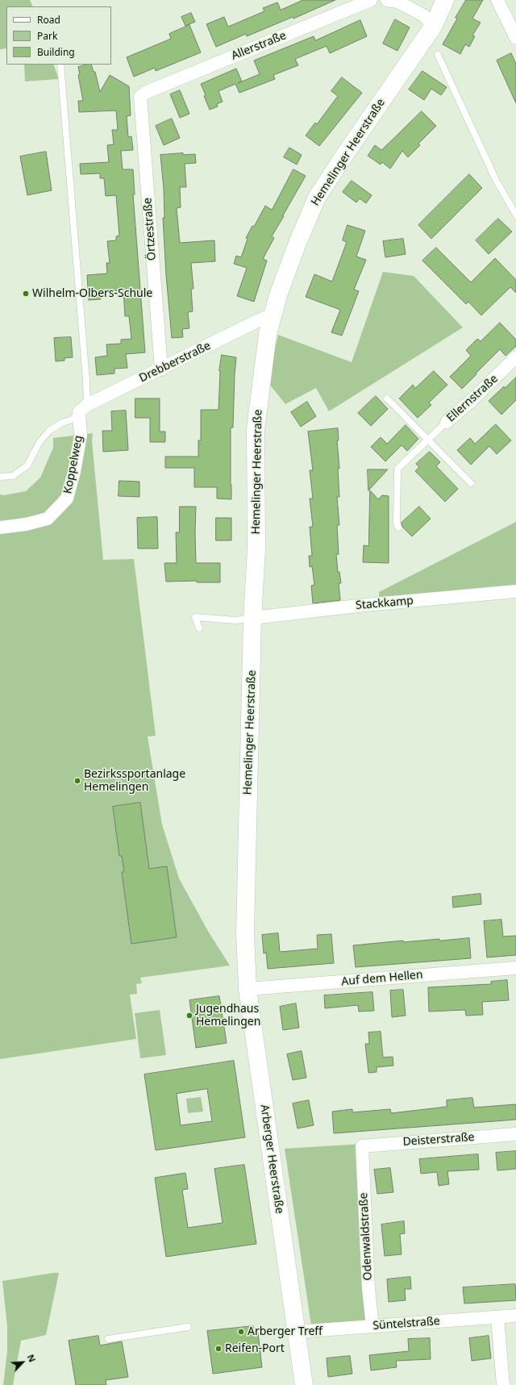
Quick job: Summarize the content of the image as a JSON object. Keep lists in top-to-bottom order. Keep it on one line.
{"streets":{"main road":["Hemelinger Heerstraße","Arberger Heerstraße"],"street":["Allerstraße","Örtzestraße","Drebberstraße","Ellernstraße","Koppelweg","Stackkamp","Auf dem Hellen","Deisterstraße","Odenwaldstraße","Süntelstraße"]},"crossings":[["Allerstraße","Örtzestraße"],["Hemelinger Heerstraße","Drebberstraße"],["Hemelinger Heerstraße","Stackkamp"],["Hemelinger Heerstraße","Arberger Heerstraße"],["Örtzestraße","Drebberstraße"],["Drebberstraße","Koppelweg"],["Auf dem Hellen","Arberger Heerstraße"],["Deisterstraße","Odenwaldstraße"],["Arberger Heerstraße","Süntelstraße"],["Odenwaldstraße","Süntelstraße"]],"places":["Wilhelm-Olbers-Schule","Bezirkssportanlage Hemelingen","Jugendhaus Hemelingen","Arberger Treff","Reifen-Port"],"legend":["Road","Park","Building"],"north":"top right"}
